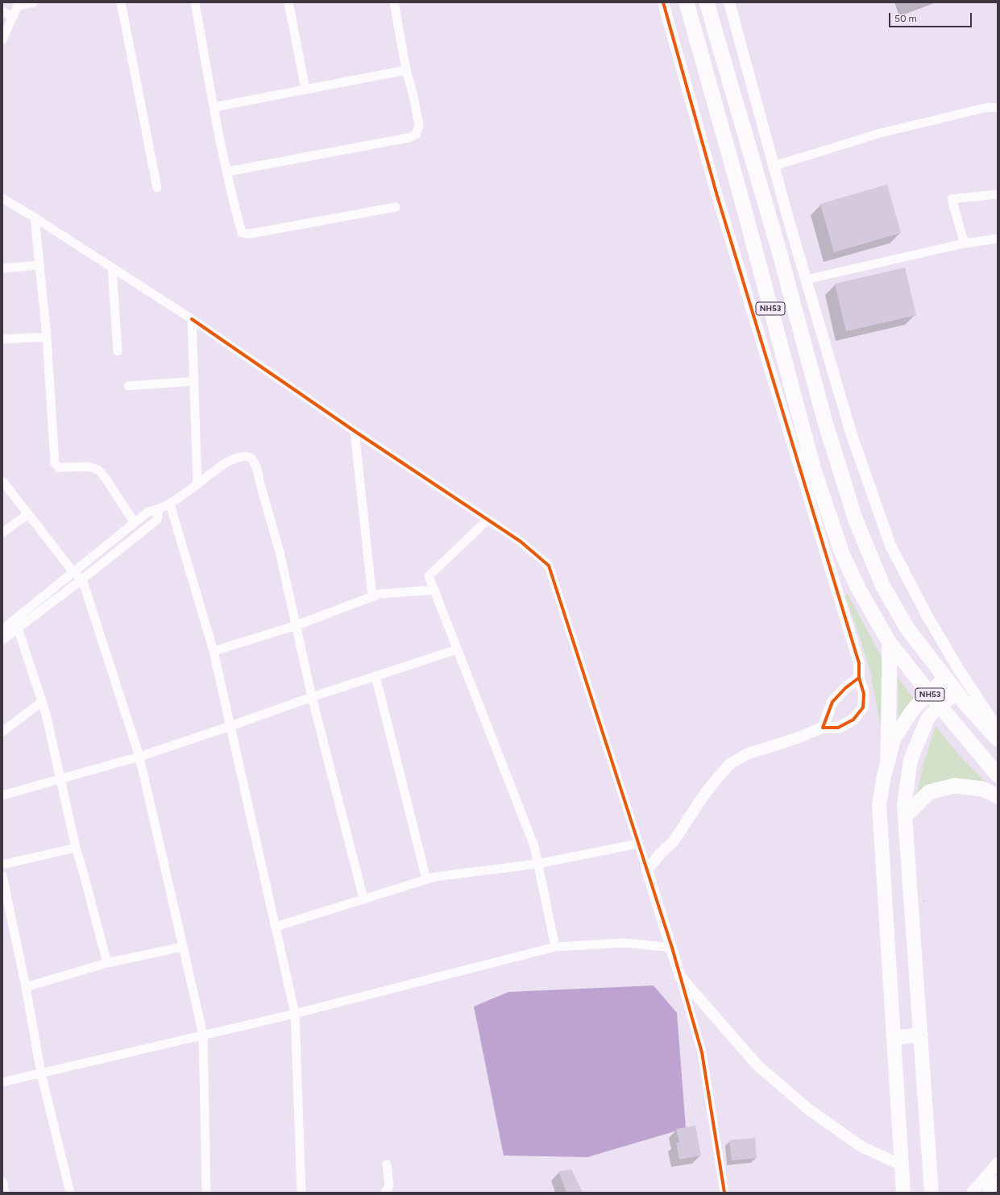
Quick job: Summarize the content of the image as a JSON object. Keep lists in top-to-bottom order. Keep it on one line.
{"streets":{"highway":["NH53"]},"scale_bar":"50 m"}
